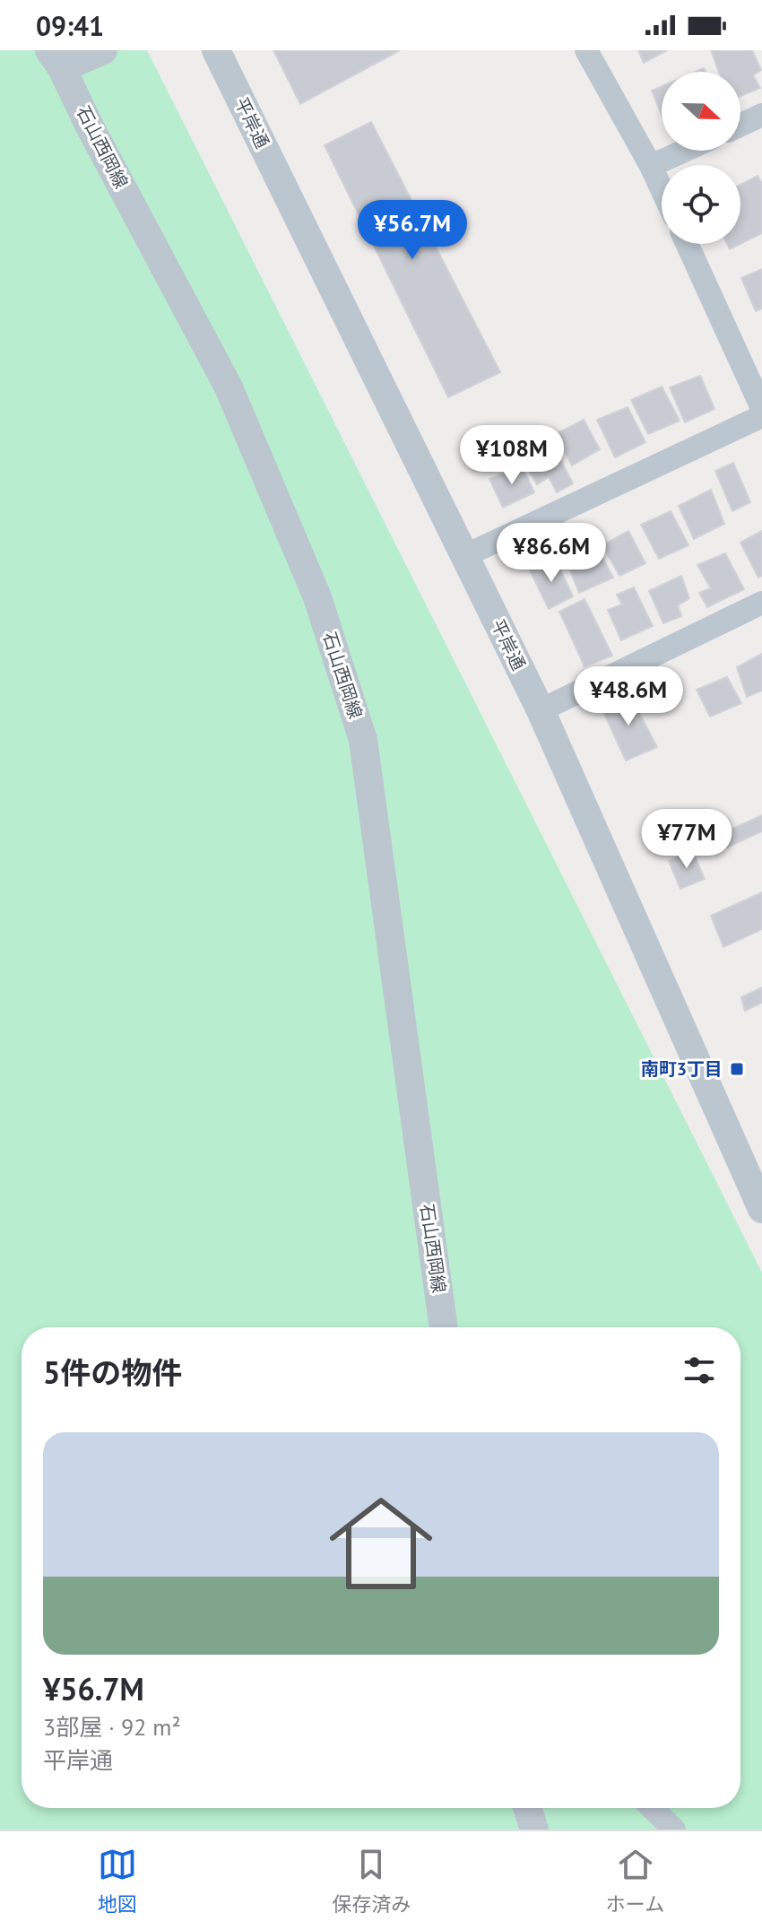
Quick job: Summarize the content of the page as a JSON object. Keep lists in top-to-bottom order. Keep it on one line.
{"streets":{"street":["平岸通","石山西岡線"]},"places":{"transit":["南町3丁目"]},"north":"right","page":{"status":"09:41","price":["¥56.7M","¥108M","¥86.6M","¥48.6M","¥77M"],"heading":"5件の物件","list":[{"name":"¥56.7M","note":"3部屋 · 92 m² · 平岸通"}],"tabs":["地図","保存済み","ホーム"]}}
